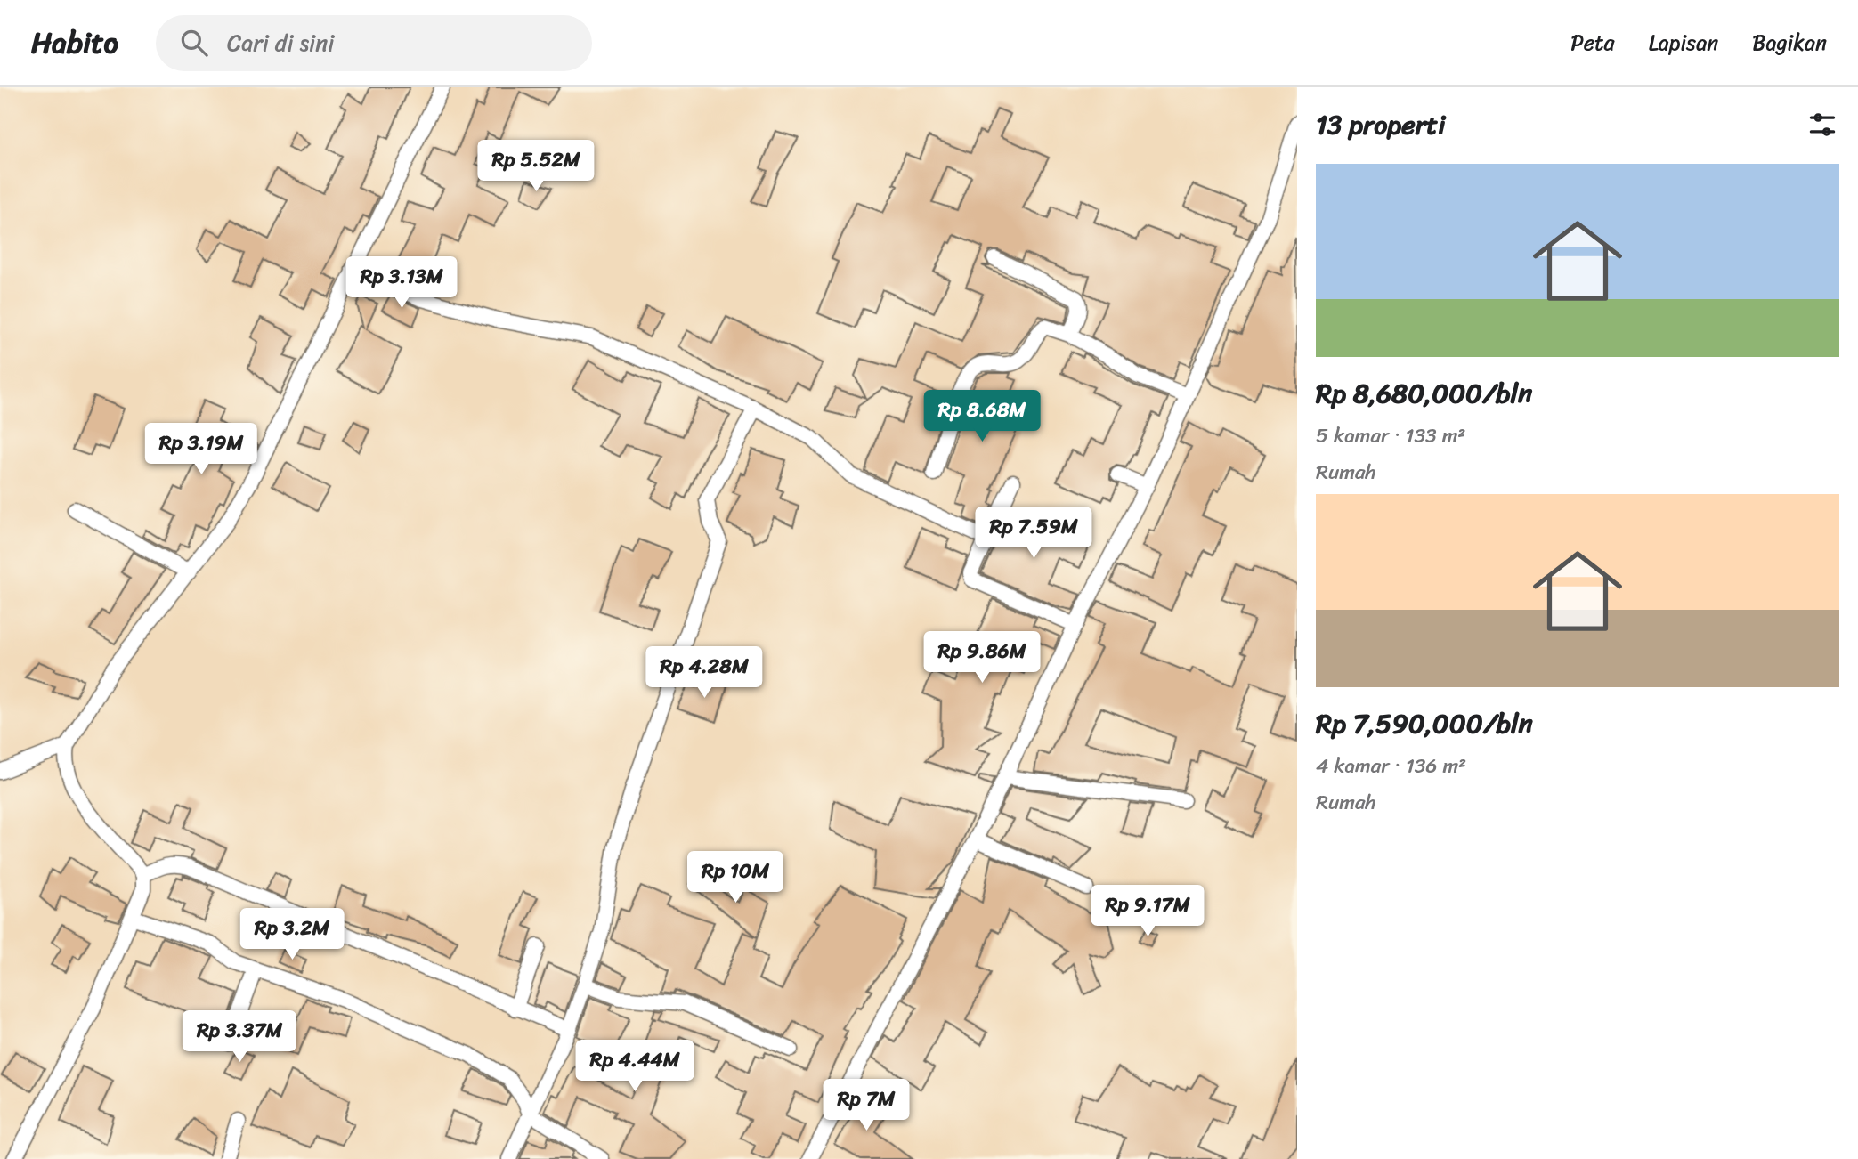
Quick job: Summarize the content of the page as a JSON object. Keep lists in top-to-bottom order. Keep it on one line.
{"page":{"header":"Habito","search":"Cari di sini","nav":["Peta","Lapisan","Bagikan"],"heading":"13 properti","price":["Rp 5.52M","Rp 3.13M","Rp 8.68M","Rp 3.19M","Rp 7.59M","Rp 9.86M","Rp 4.28M","Rp 10M","Rp 9.17M","Rp 3.2M","Rp 3.37M","Rp 4.44M","Rp 7M"],"list":[{"name":"Rp 8,680,000/bln","note":"5 kamar · 133 m² · Rumah"},{"name":"Rp 7,590,000/bln","note":"4 kamar · 136 m² · Rumah"}]}}
